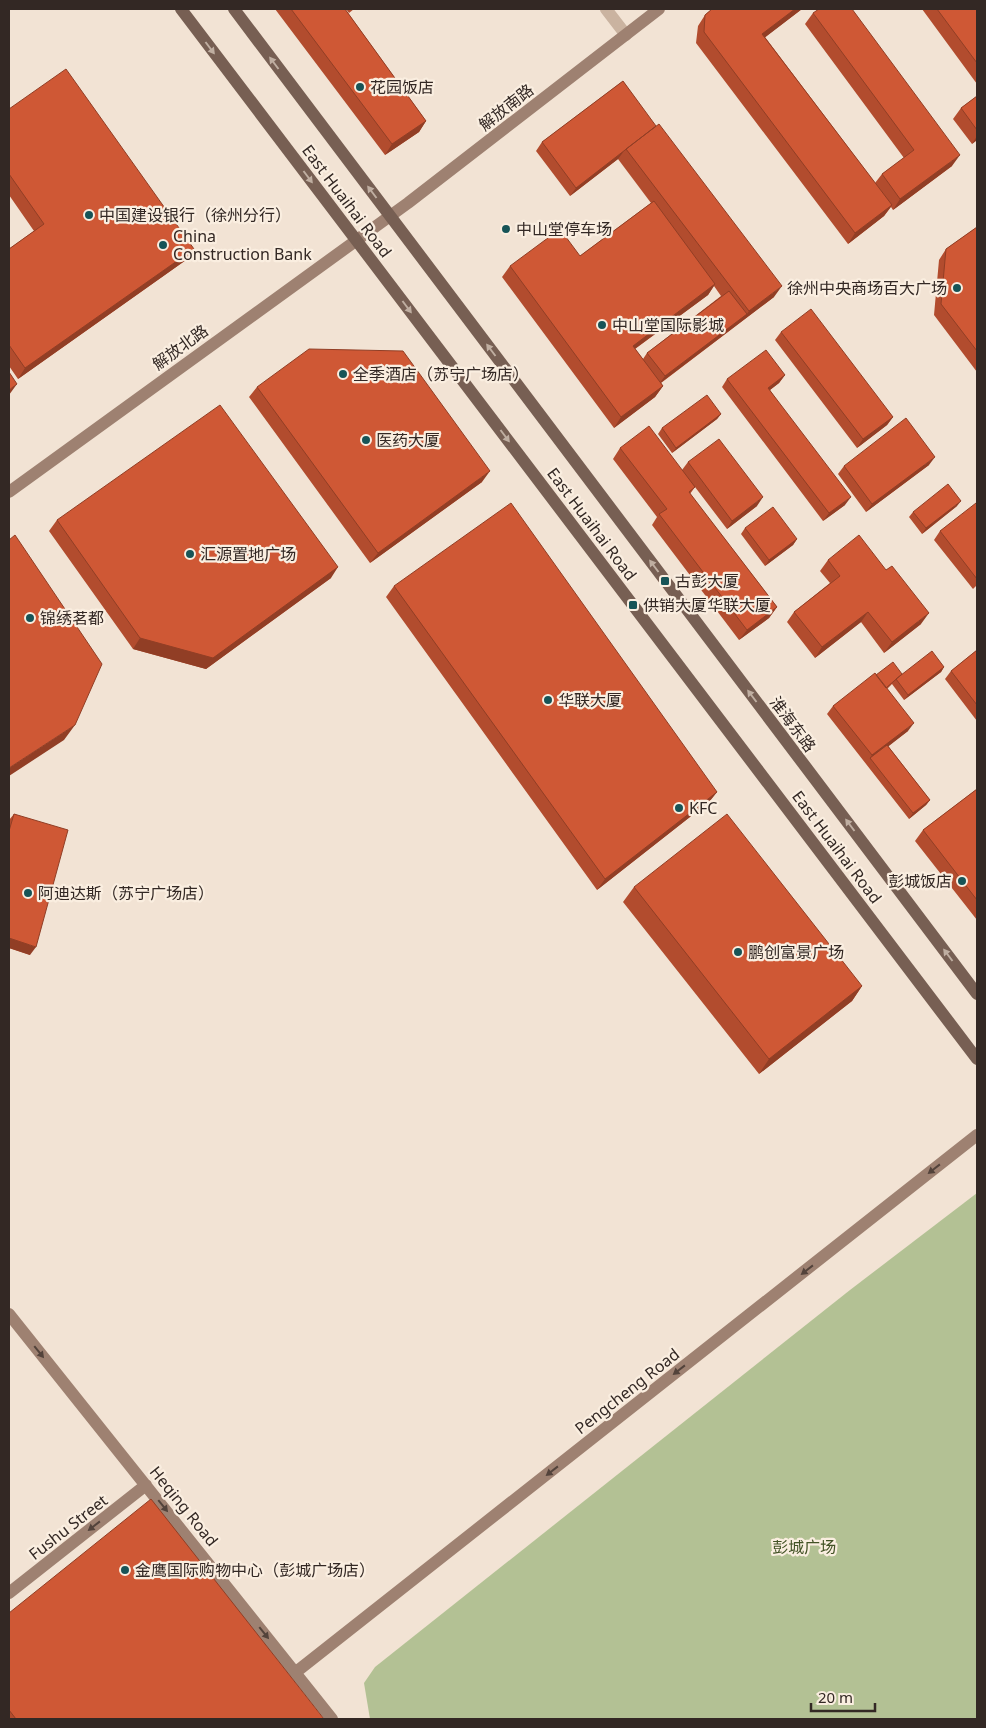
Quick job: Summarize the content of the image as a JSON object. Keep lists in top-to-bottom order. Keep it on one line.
{"streets":{"main road":["East Huaihai Road","淮海东路"],"street":["解放南路","解放北路","Pengcheng Road","Heqing Road","Fushu Street"]},"crossings":[["解放南路","East Huaihai Road"],["解放南路","解放北路"],["解放南路","淮海东路"],["East Huaihai Road","解放北路"],["East Huaihai Road","淮海东路"],["Pengcheng Road","Heqing Road"],["Heqing Road","Fushu Street"]],"one_way":["淮海东路","Pengcheng Road","Heqing Road","Fushu Street"],"parks":["彭城广场"],"places":{"other":["花园饭店","中国建设银行（徐州分行）","中山堂停车场","China Construction Bank","徐州中央商场百大广场","中山堂国际影城","全季酒店（苏宁广场店）","医药大厦","汇源置地广场","锦绣茗都","华联大厦","KFC","彭城饭店","阿迪达斯（苏宁广场店）","鹏创富景广场","金鹰国际购物中心（彭城广场店）"],"transit":["古彭大厦","供销大厦华联大厦"]},"scale_bar":"20 m"}
